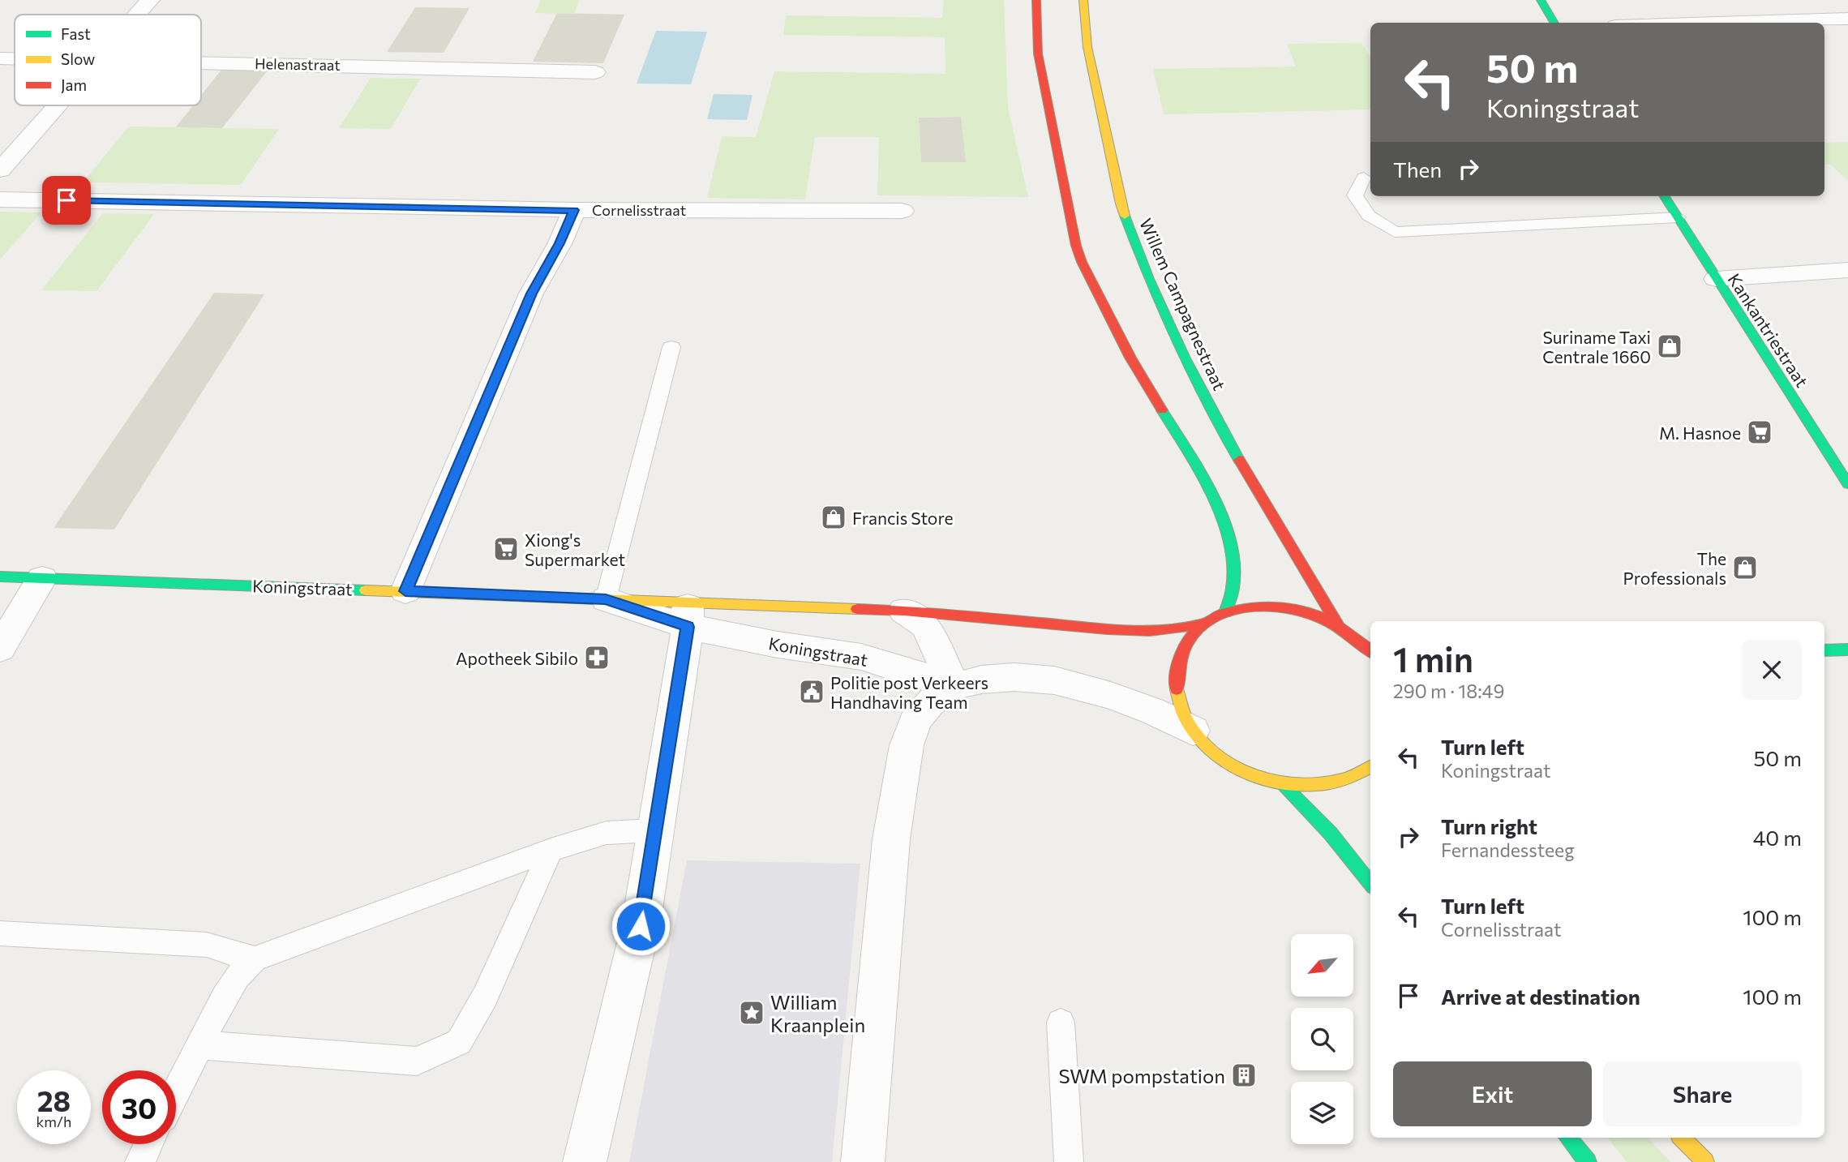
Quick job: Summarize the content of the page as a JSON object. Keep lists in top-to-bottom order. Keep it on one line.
{"streets":{"main road":["Willem Campagnestraat","Kankantriestraat","Koningstraat"],"street":["Helenastraat","Cornelisstraat"]},"places":{"shop":["Suriname Taxi Centrale 1660","Francis Store","The Professionals"],"supermarket":["M. Hasnoe","Xiong's Supermarket"],"pharmacy":["Apotheek Sibilo"],"public building":["Politie post Verkeers Handhaving Team"],"place":["William Kraanplein"],"building":["SWM pompstation"]},"legend":["Fast","Slow","Jam"],"north":"bottom left","page":{"turn":["50 m","Koningstraat"],"then":"Then","heading":["1 min","290 m · 18:49"],"list":[{"name":"Turn left","note":"Koningstraat","value":"50 m"},{"name":"Turn right","note":"Fernandessteeg","value":"40 m"},{"name":"Turn left","note":"Cornelisstraat","value":"100 m"},{"name":"Arrive at destination","value":"100 m"}],"buttons":["Exit","Share"],"speed":"28 km/h","limit":"30"}}
